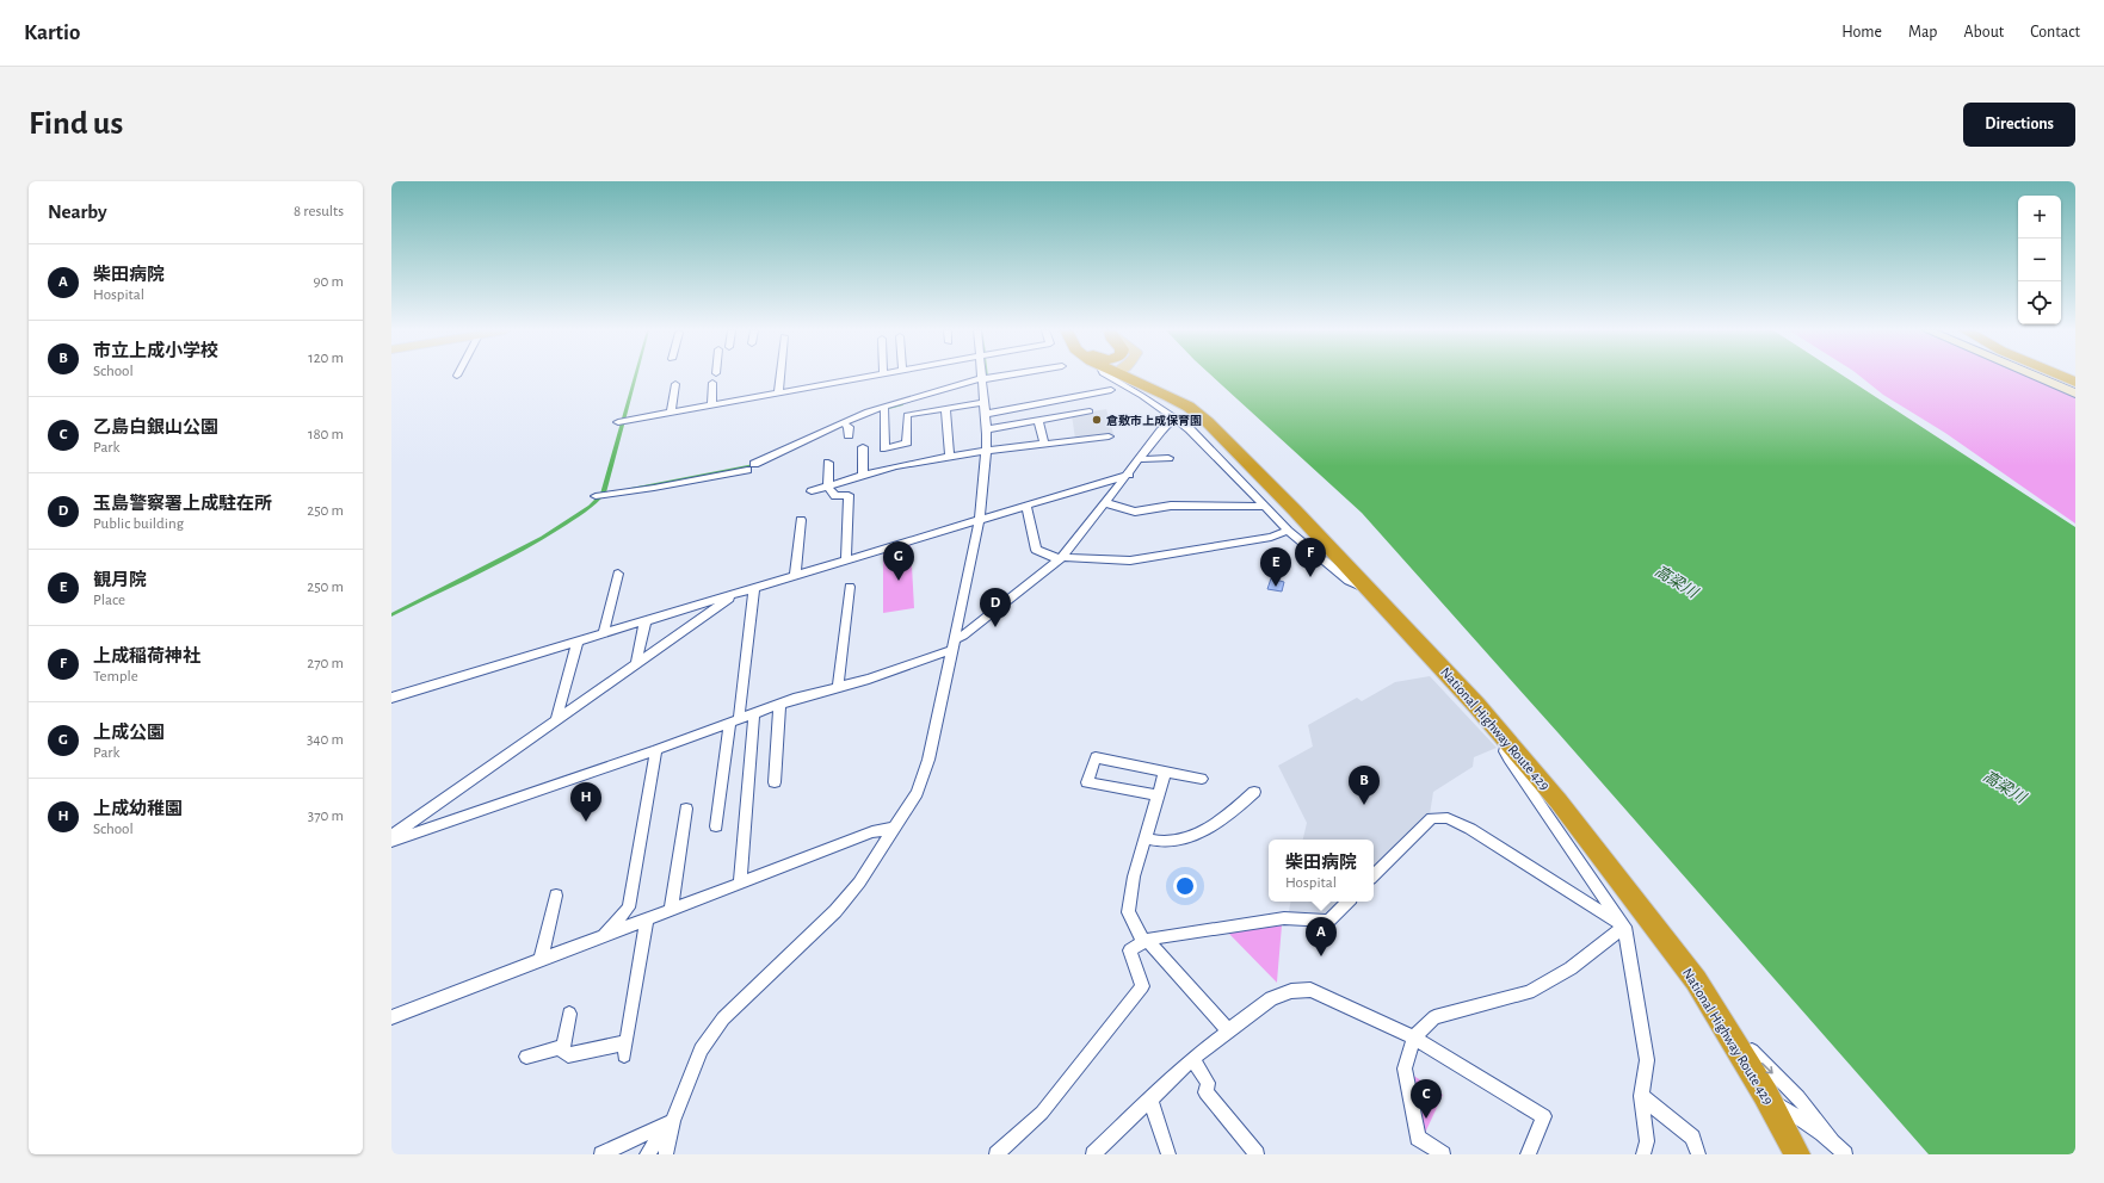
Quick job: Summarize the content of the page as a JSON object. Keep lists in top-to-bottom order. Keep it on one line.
{"streets":{"highway":["National Highway Route 429"]},"water":["高梁川"],"places":["倉敷市上成保育園"],"page":{"header":"Kartio","nav":["Home","Map","About","Contact"],"buttons":"Directions","title":"Find us","heading":["Nearby","8 results"],"map_buttons":["+","−"],"list":[{"mark":"A","name":"柴田病院","note":"Hospital","value":"90 m"},{"mark":"B","name":"市立上成小学校","note":"School","value":"120 m"},{"mark":"C","name":"乙島白銀山公園","note":"Park","value":"180 m"},{"mark":"D","name":"玉島警察署上成駐在所","note":"Public building","value":"250 m"},{"mark":"E","name":"観月院","note":"Place","value":"250 m"},{"mark":"F","name":"上成稲荷神社","note":"Temple","value":"270 m"},{"mark":"G","name":"上成公園","note":"Park","value":"340 m"},{"mark":"H","name":"上成幼稚園","note":"School","value":"370 m"}],"pins":["F","G","E","D","B","H","A","C"],"popup":["柴田病院","Hospital"]}}
